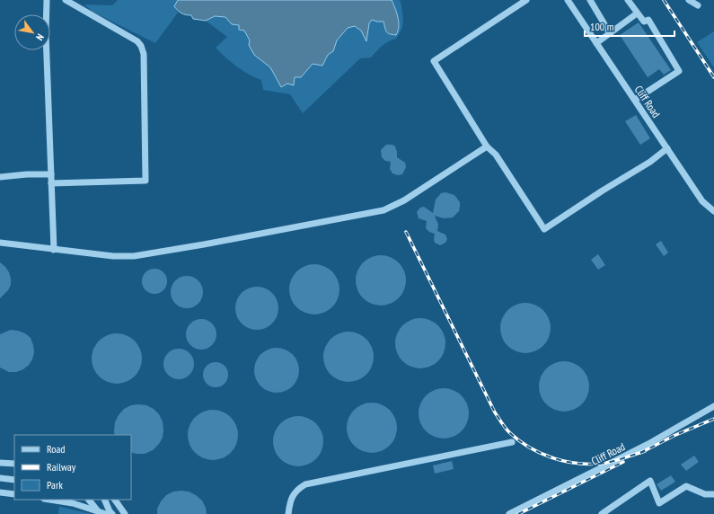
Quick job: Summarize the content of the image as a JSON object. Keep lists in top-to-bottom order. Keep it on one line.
{"streets":{"lane":["Cliff Road"]},"legend":["Road","Railway","Park"],"scale_bar":"100 m","north":"bottom right"}
